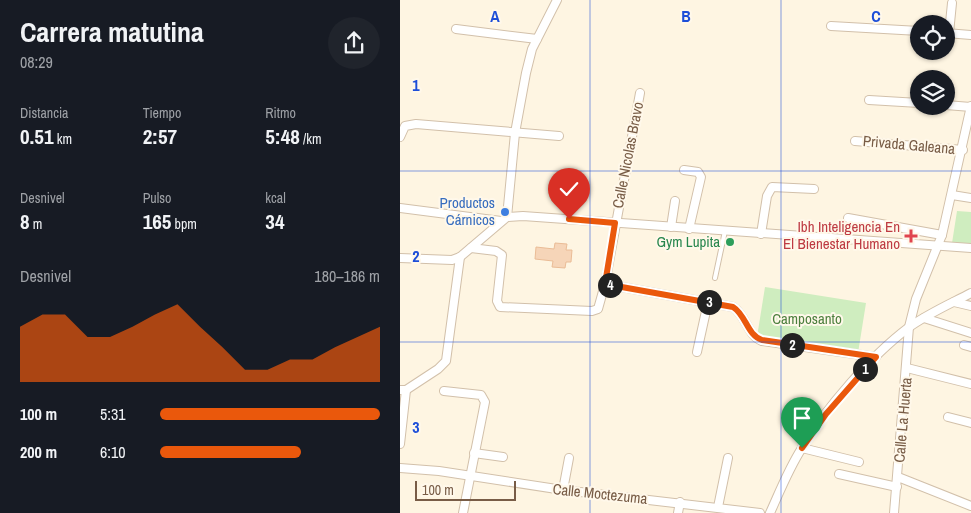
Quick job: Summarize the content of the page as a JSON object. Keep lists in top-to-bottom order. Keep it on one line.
{"streets":{"street":["Privada Galeana","Calle Nicolas Bravo","Calle La Huerta","Calle Moctezuma"]},"crossings":[["Privada Galeana","Calle La Huerta"]],"parks":["Camposanto"],"places":{"other":["Productos Cárnicos","Gym Lupita"],"health":["Ibh Inteligencia En El Bienestar Humano"]},"scale_bar":"100 m","page":{"heading":["Carrera matutina","08:29"],"stats":[["Distancia","0.51 km"],["Tiempo","2:57"],["Ritmo","5:48 /km"],["Desnivel","8 m"],["Pulso","165 bpm"],["kcal","34"]],"chart":["Desnivel","180–186 m"],"pins":["4","3","2","1"],"list":[{"name":"100 m","note":"5:31"},{"name":"200 m","note":"6:10"}],"scale":"100 m"},"grid":{"columns":["A","B","C"],"rows":["1","2","3"]}}
